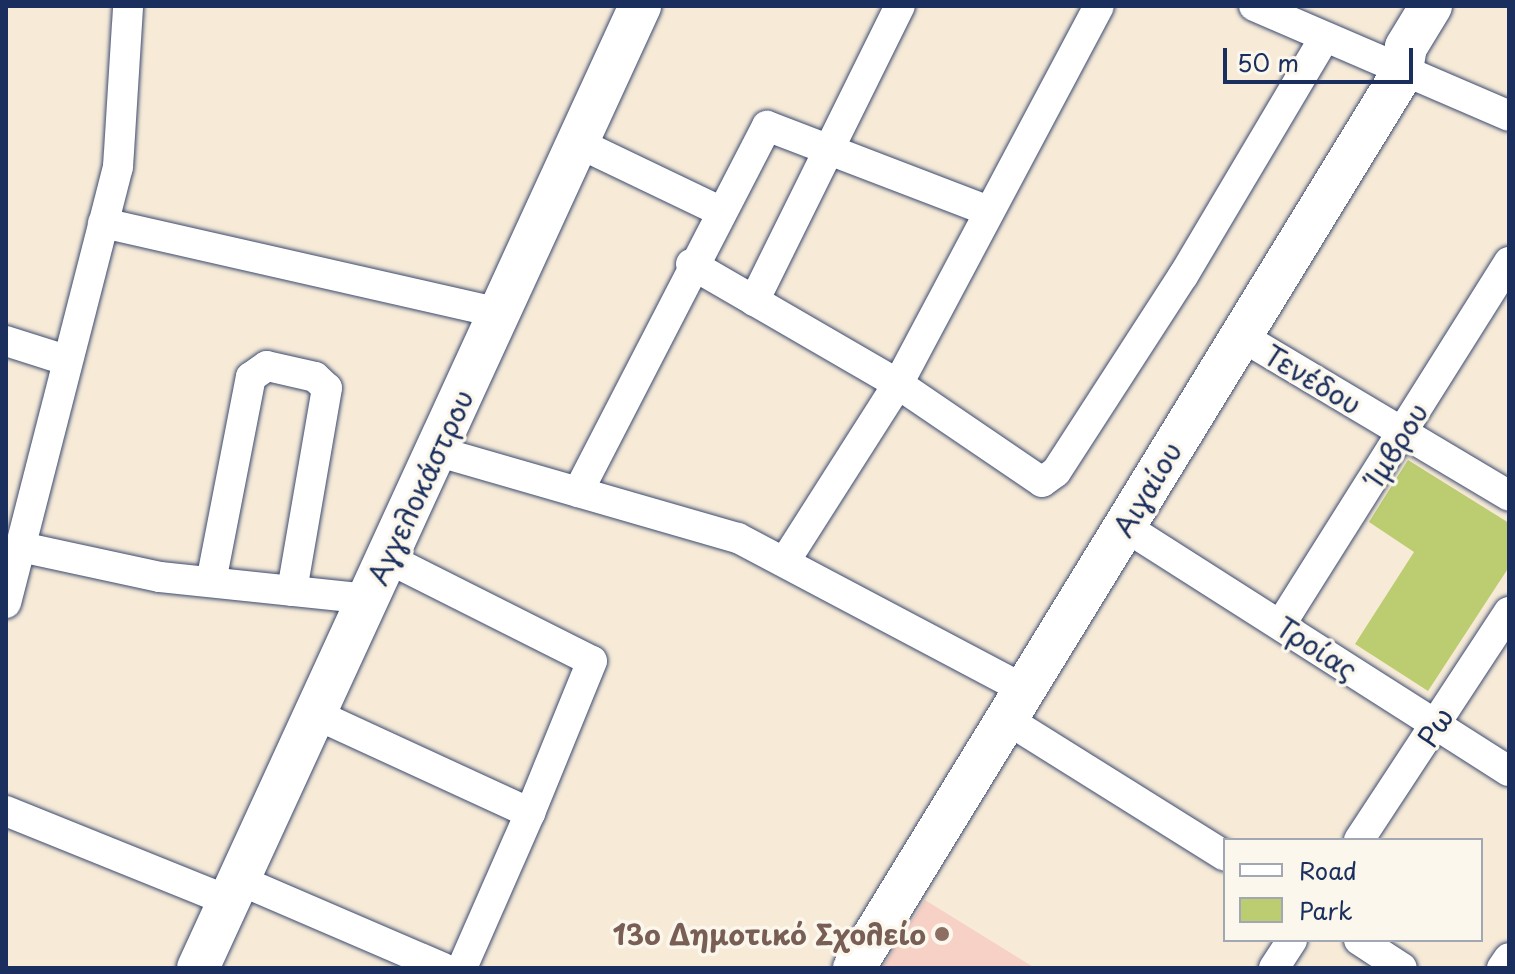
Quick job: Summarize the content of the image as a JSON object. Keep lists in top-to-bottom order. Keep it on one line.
{"streets":{"street":["Τενέδου","Ίμβρου","Αγγελοκάστρου","Αιγαίου","Τροίας","Ρω"]},"crossings":[["Τενέδου","Ίμβρου"],["Τενέδου","Αιγαίου"],["Ίμβρου","Τροίας"],["Αιγαίου","Τροίας"],["Τροίας","Ρω"]],"places":["13ο Δημοτικό Σχολείο"],"legend":["Road","Park"],"scale_bar":"50 m"}
